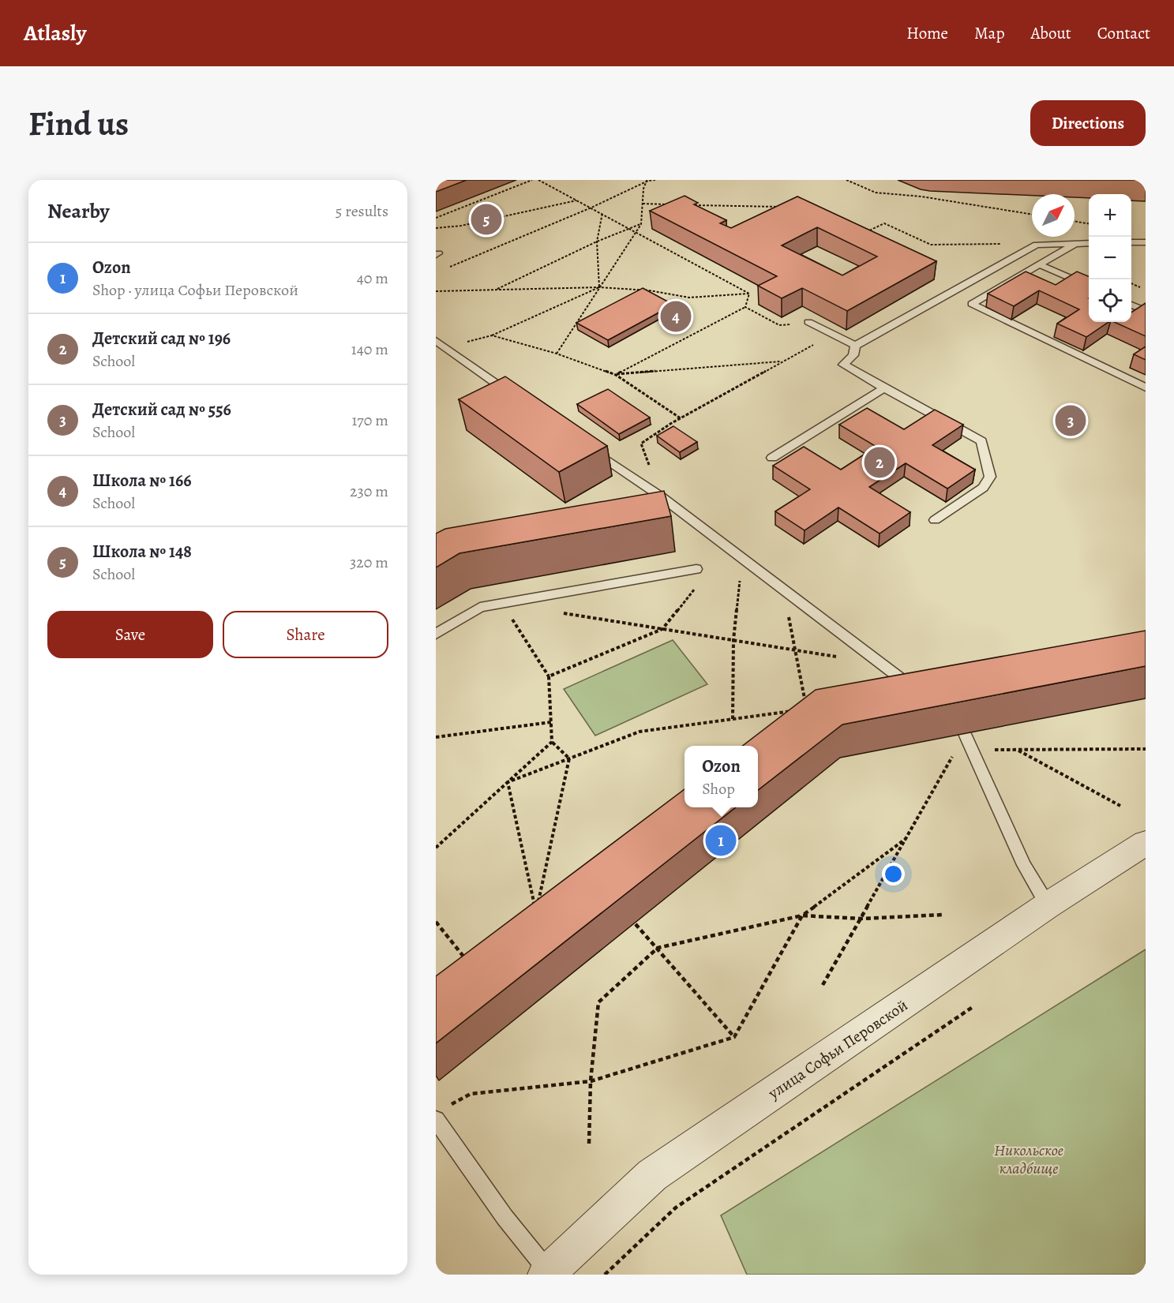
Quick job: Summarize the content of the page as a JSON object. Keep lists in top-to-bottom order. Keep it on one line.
{"streets":{"street":["улица Софьи Перовской"]},"parks":["Никольское кладбище"],"north":"top right","page":{"header":"Atlasly","nav":["Home","Map","About","Contact"],"buttons":["Directions",["Save","Share"]],"title":"Find us","heading":["Nearby","5 results"],"map_buttons":["+","−"],"pins":["5","4","3","2","1"],"list":[{"mark":"1","name":"Ozon","note":"Shop · улица Софьи Перовской","value":"40 m"},{"mark":"2","name":"Детский сад № 196","note":"School","value":"140 m"},{"mark":"3","name":"Детский сад № 556","note":"School","value":"170 m"},{"mark":"4","name":"Школа № 166","note":"School","value":"230 m"},{"mark":"5","name":"Школа № 148","note":"School","value":"320 m"}],"popup":["Ozon","Shop"]}}
